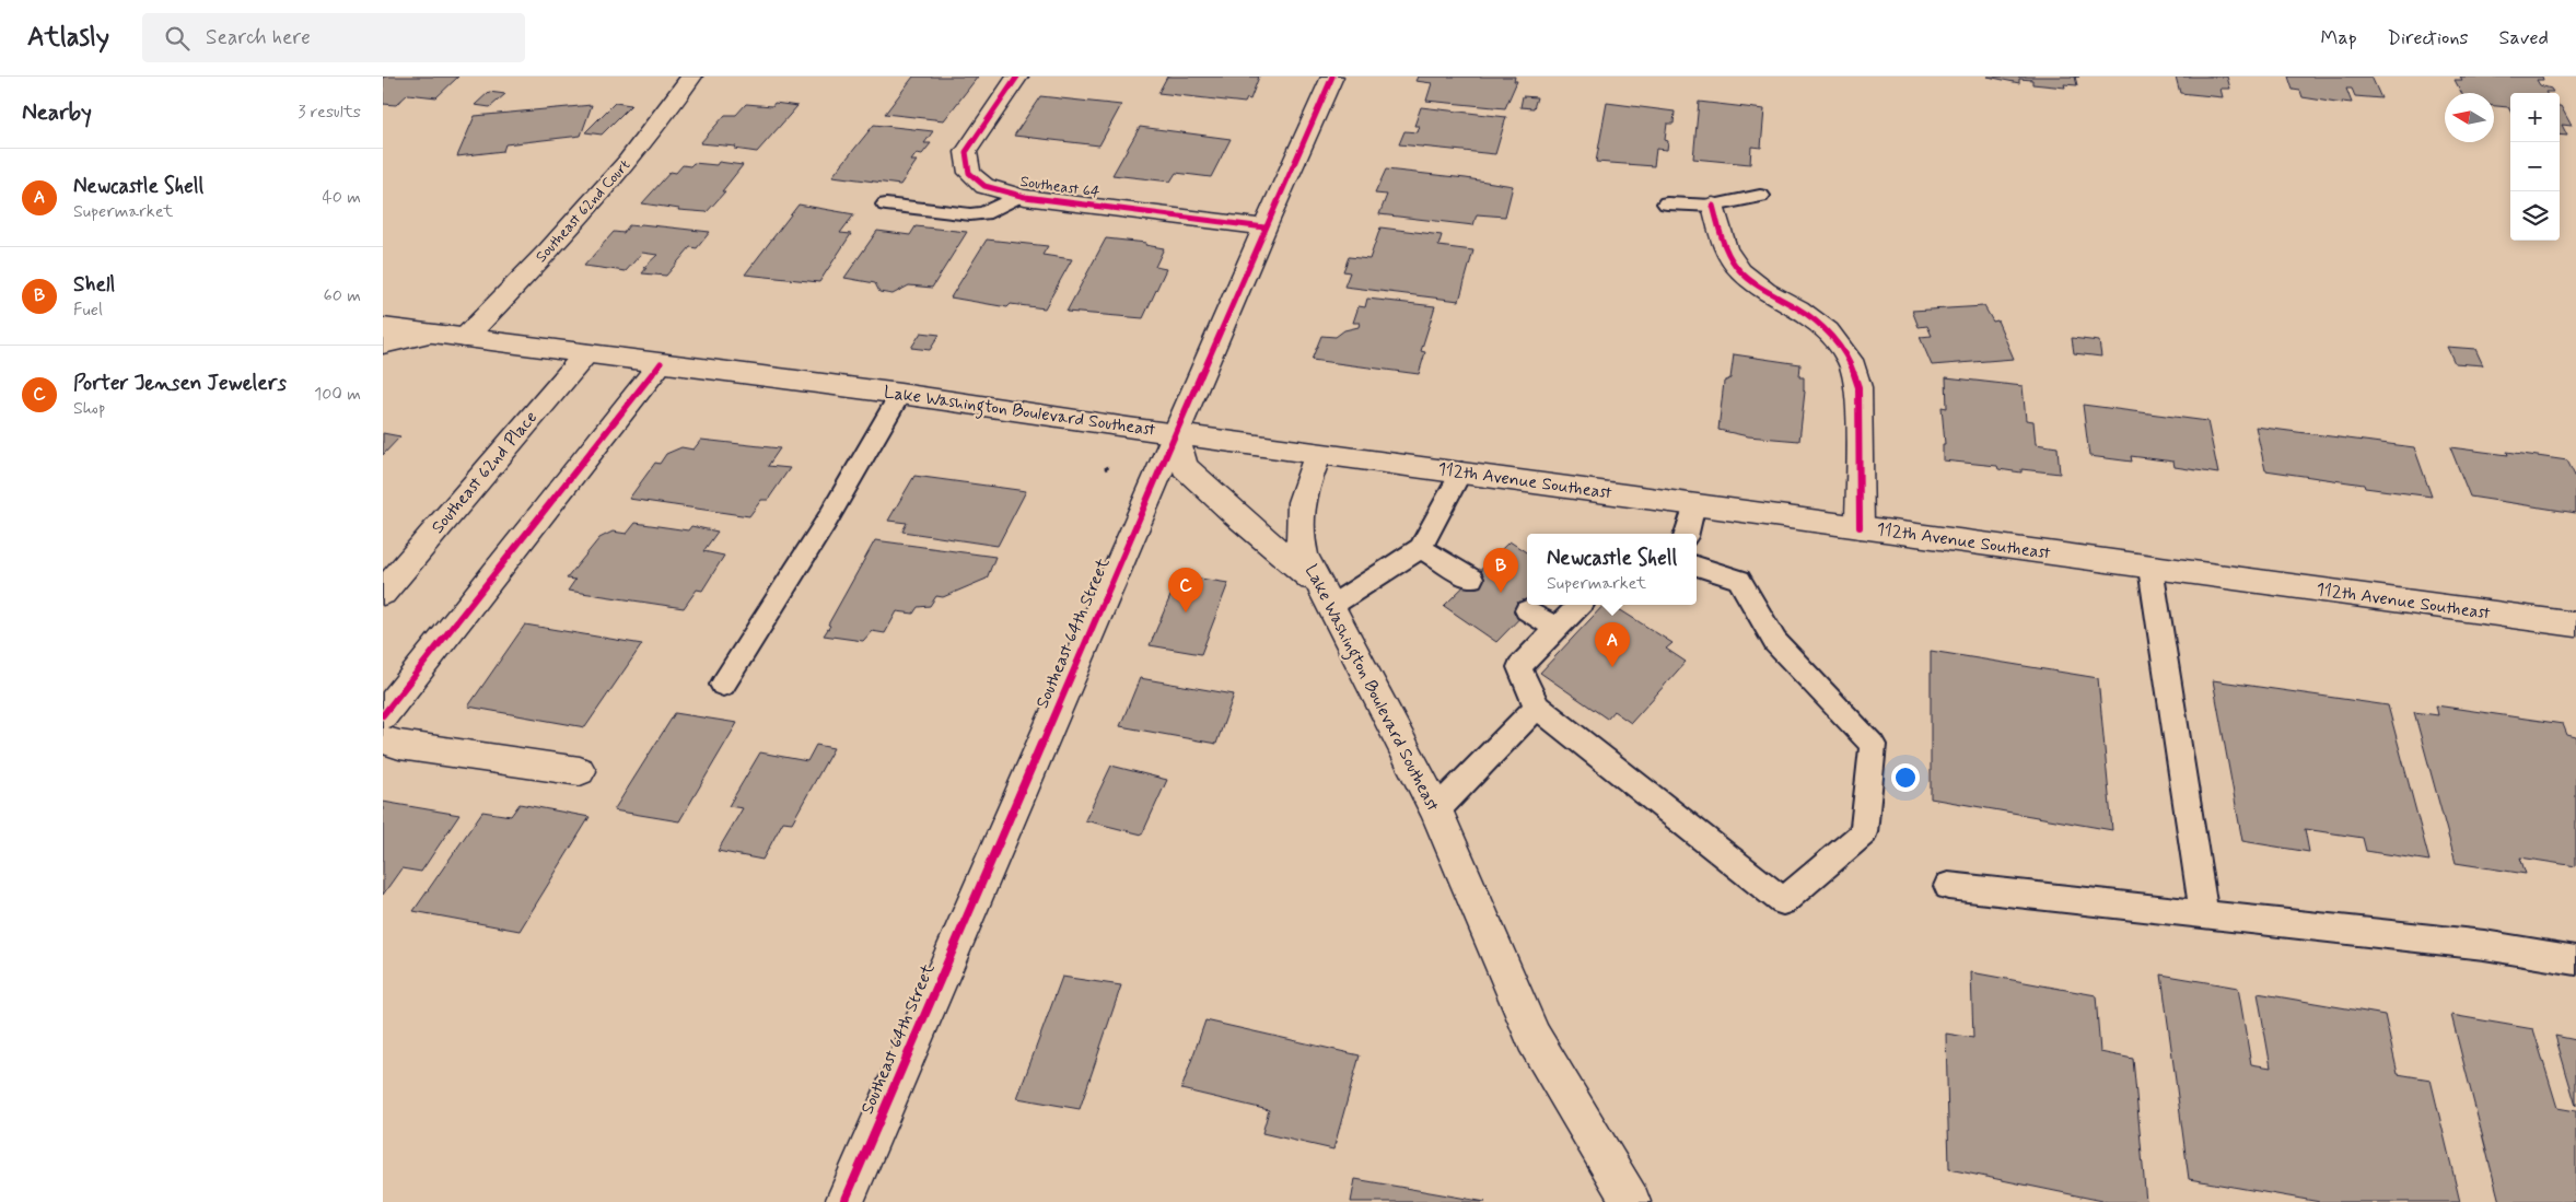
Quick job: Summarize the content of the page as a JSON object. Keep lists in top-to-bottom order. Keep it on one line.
{"streets":{"street":["Southeast 64","Southeast 62nd Court","Lake Washington Boulevard Southeast","Southeast 62nd Place","112th Avenue Southeast","Southeast 64th Street"]},"crossings":[["Southeast 64","Southeast 64th Street"],["Southeast 62nd Court","Lake Washington Boulevard Southeast"],["Lake Washington Boulevard Southeast","Southeast 62nd Place"],["Lake Washington Boulevard Southeast","112th Avenue Southeast"],["Lake Washington Boulevard Southeast","Southeast 64th Street"]],"north":"left","page":{"header":"Atlasly","search":"Search here","nav":["Map","Directions","Saved"],"heading":["Nearby","3 results"],"map_buttons":["+","−"],"list":[{"mark":"A","name":"Newcastle Shell","note":"Supermarket","value":"40 m"},{"mark":"B","name":"Shell","note":"Fuel","value":"60 m"},{"mark":"C","name":"Porter Jensen Jewelers","note":"Shop","value":"100 m"}],"popup":["Newcastle Shell","Supermarket"],"pins":["B","C","A"]}}
